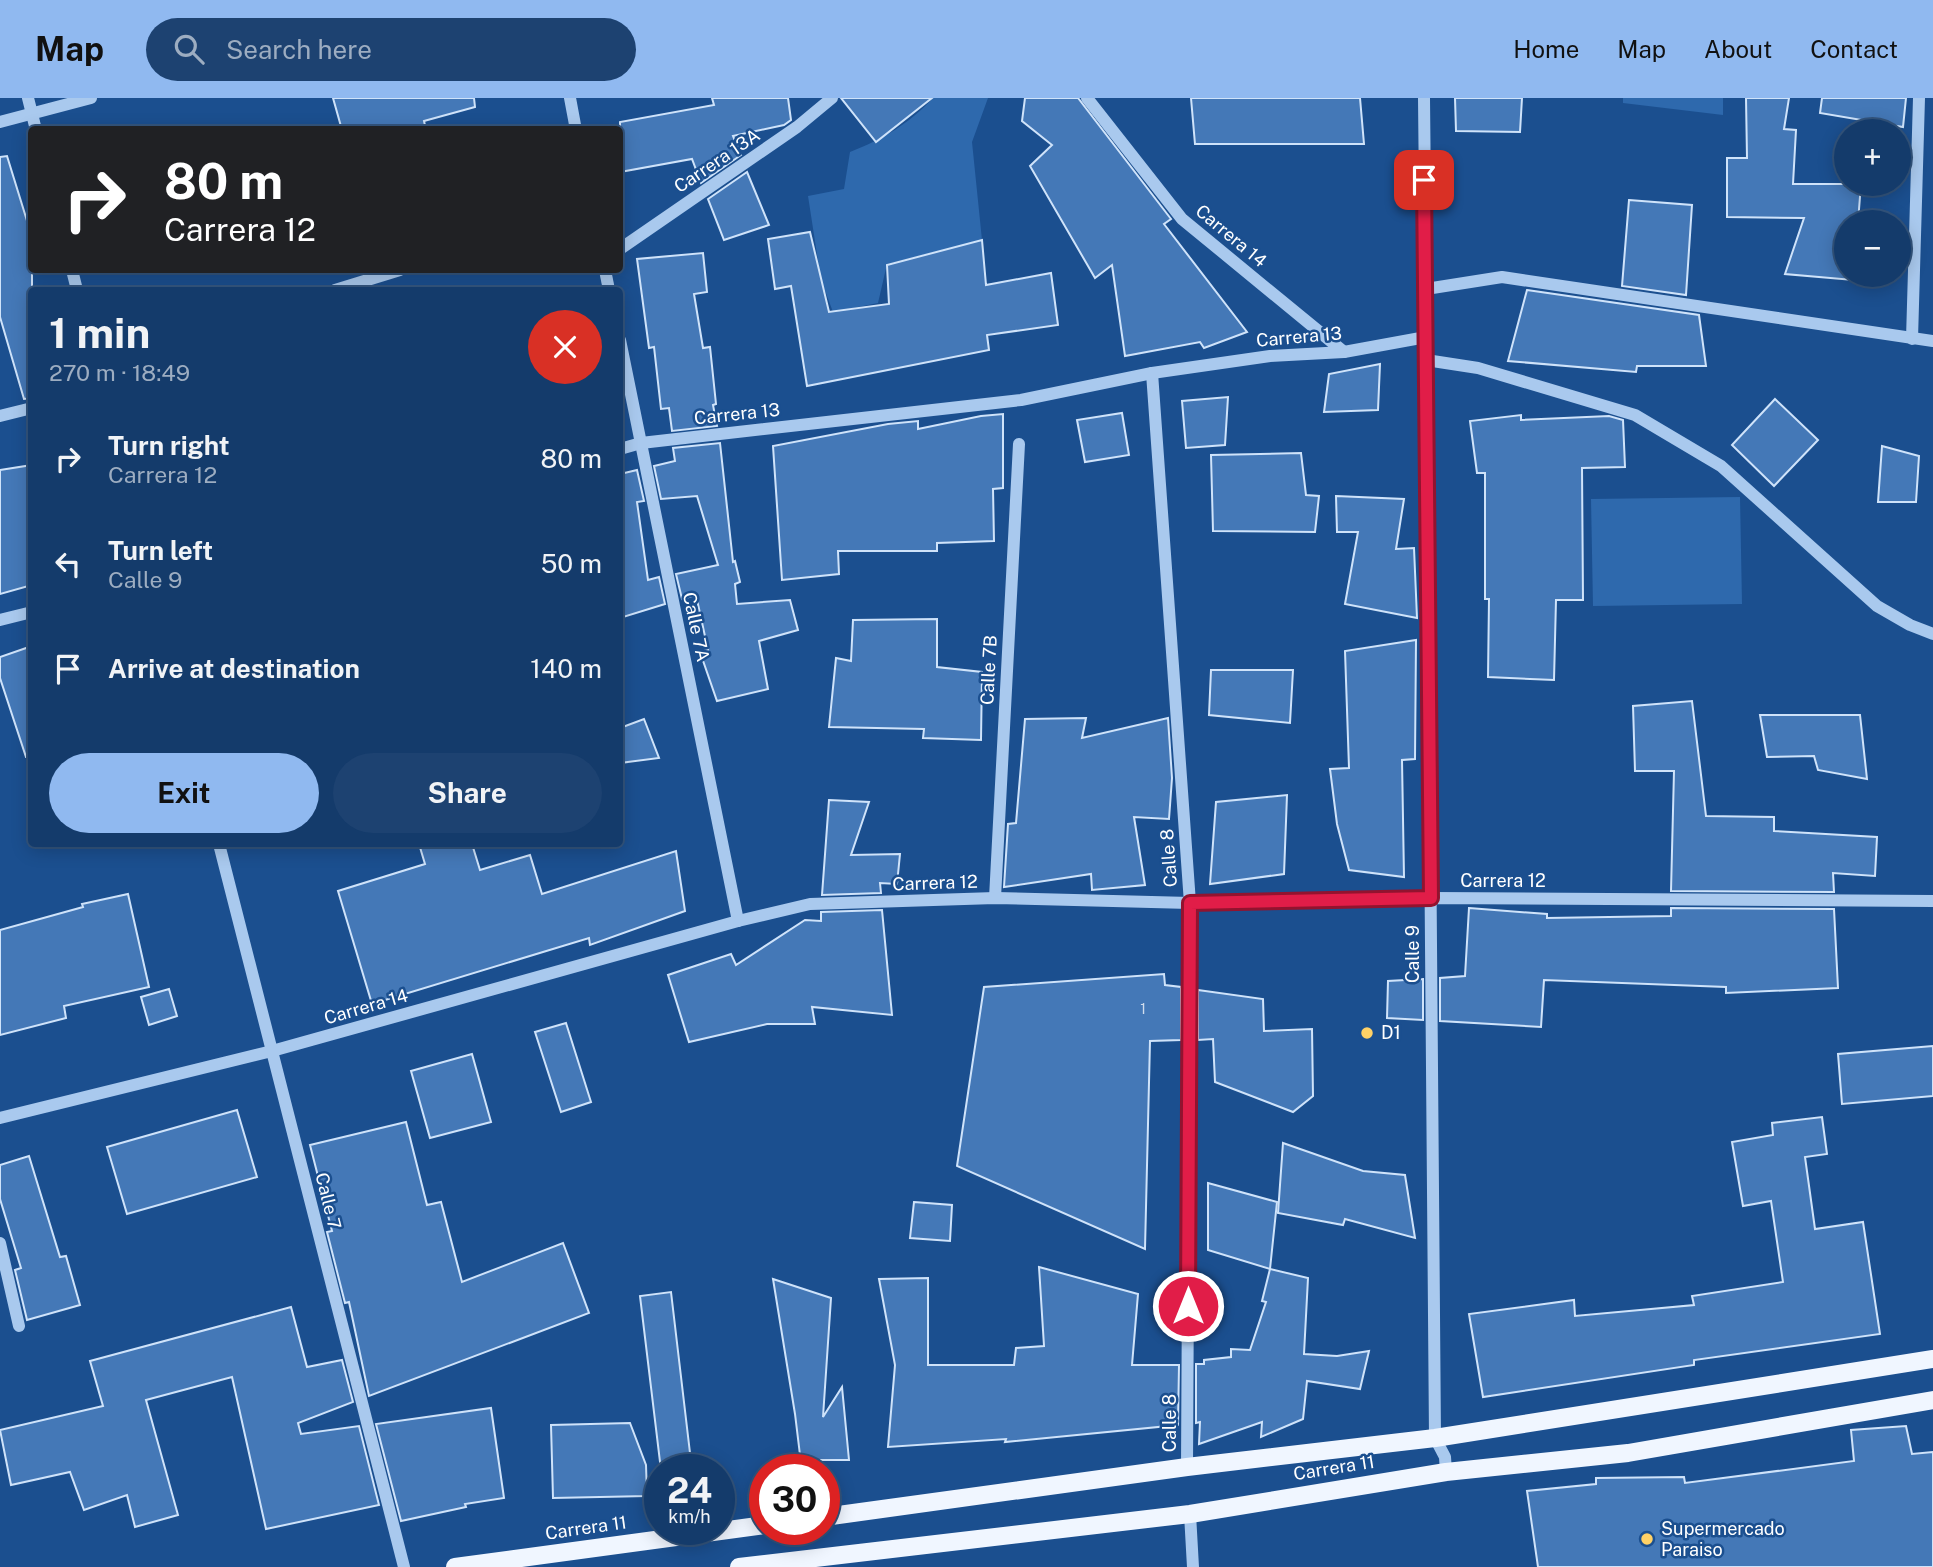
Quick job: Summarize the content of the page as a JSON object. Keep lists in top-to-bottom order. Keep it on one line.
{"streets":{"main road":["Carrera 11"],"street":["Carrera 13A","Carrera 14","Carrera 13","Calle 7A","Calle 7B","Calle 8","Carrera 12","Calle 9","Calle 7"]},"crossings":[["Carrera 14","Carrera 13"],["Carrera 14","Calle 7A"],["Carrera 14","Carrera 12"],["Carrera 14","Calle 7"],["Carrera 13","Calle 7A"],["Carrera 13","Calle 8"],["Carrera 13","Calle 9"],["Calle 7A","Carrera 12"],["Calle 7B","Carrera 12"],["Calle 8","Carrera 12"],["Calle 8","Carrera 11"],["Carrera 12","Calle 9"],["Calle 9","Carrera 11"]],"places":["D1","Supermercado Paraiso"],"house_numbers":["1"],"page":{"header":"Map","search":"Search here","nav":["Home","Map","About","Contact"],"map_buttons":["+","−"],"turn":["80 m","Carrera 12"],"heading":["1 min","270 m · 18:49"],"list":[{"name":"Turn right","note":"Carrera 12","value":"80 m"},{"name":"Turn left","note":"Calle 9","value":"50 m"},{"name":"Arrive at destination","value":"140 m"}],"buttons":["Exit","Share"],"speed":"24 km/h","limit":"30"}}
